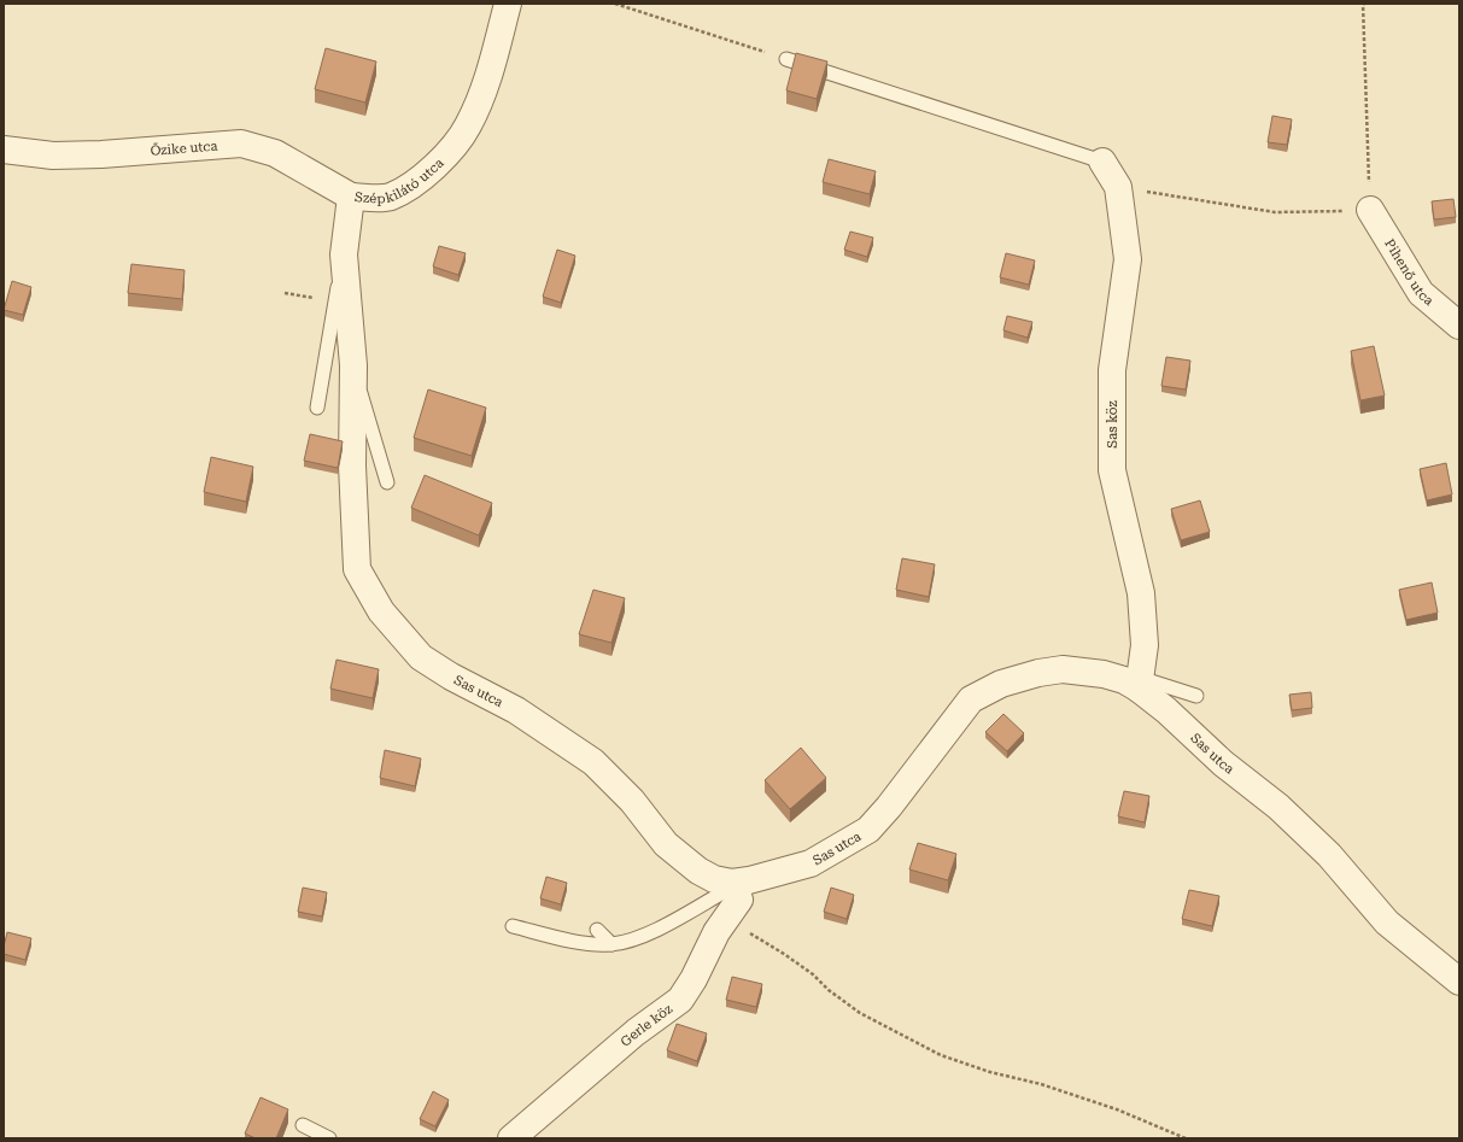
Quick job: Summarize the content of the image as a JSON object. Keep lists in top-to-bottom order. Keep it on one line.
{"streets":{"street":["Őzike utca","Szépkilátó utca","Pihenő utca","Sas köz","Sas utca","Gerle köz"]},"crossings":[["Őzike utca","Szépkilátó utca"],["Szépkilátó utca","Sas utca"],["Sas köz","Sas utca"],["Sas utca","Gerle köz"]]}
